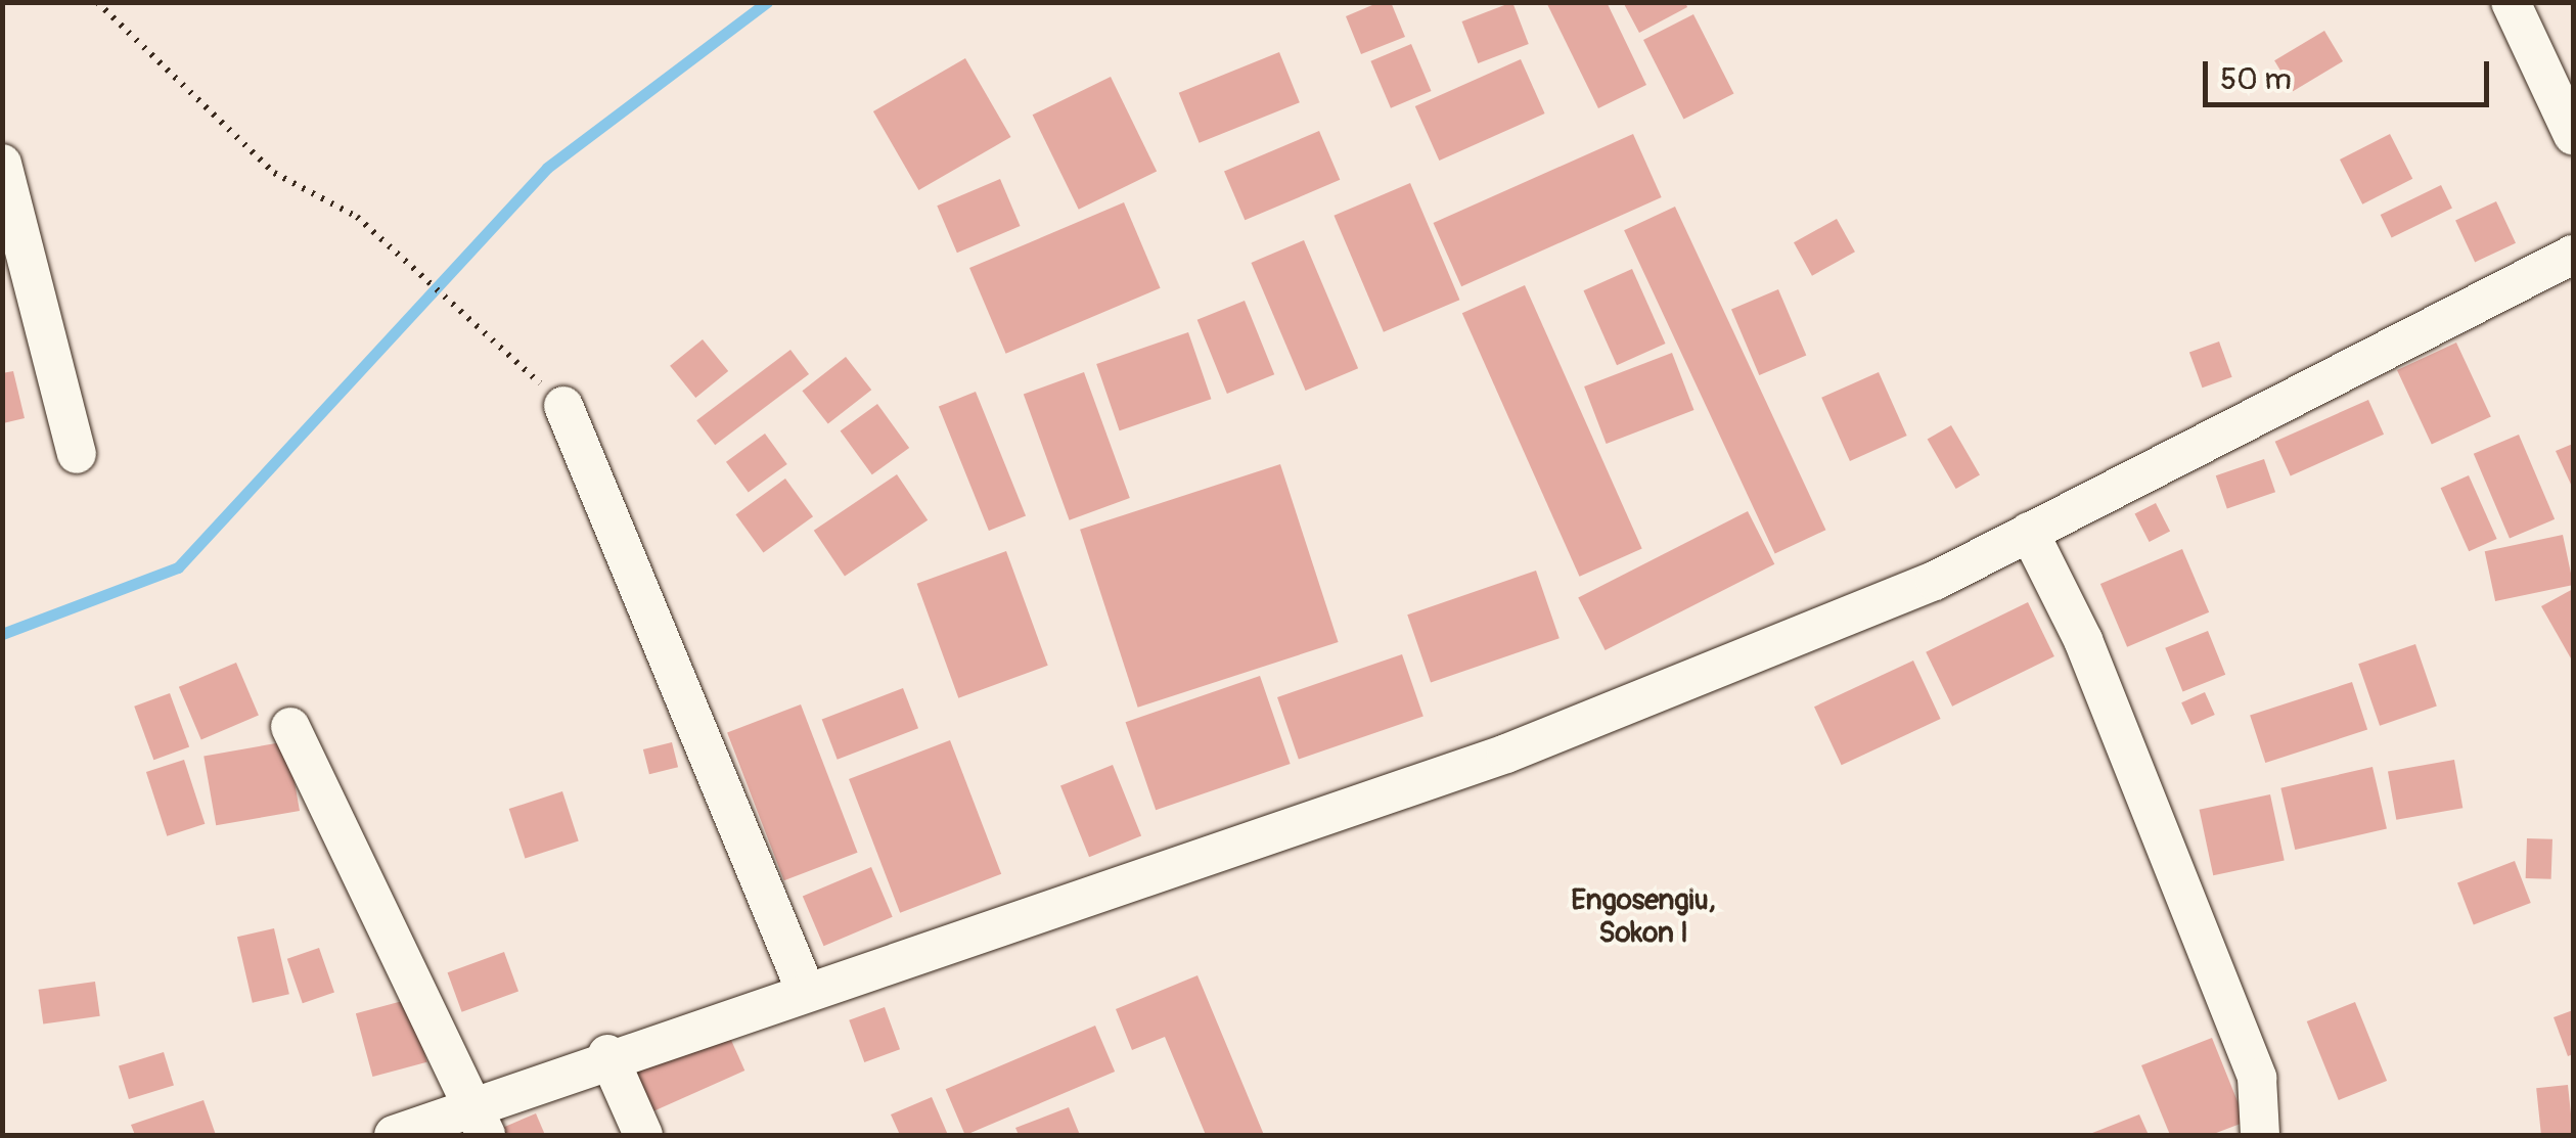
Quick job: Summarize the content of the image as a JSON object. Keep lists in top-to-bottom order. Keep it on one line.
{"districts":["Engosengiu, Sokon I"],"scale_bar":"50 m"}
